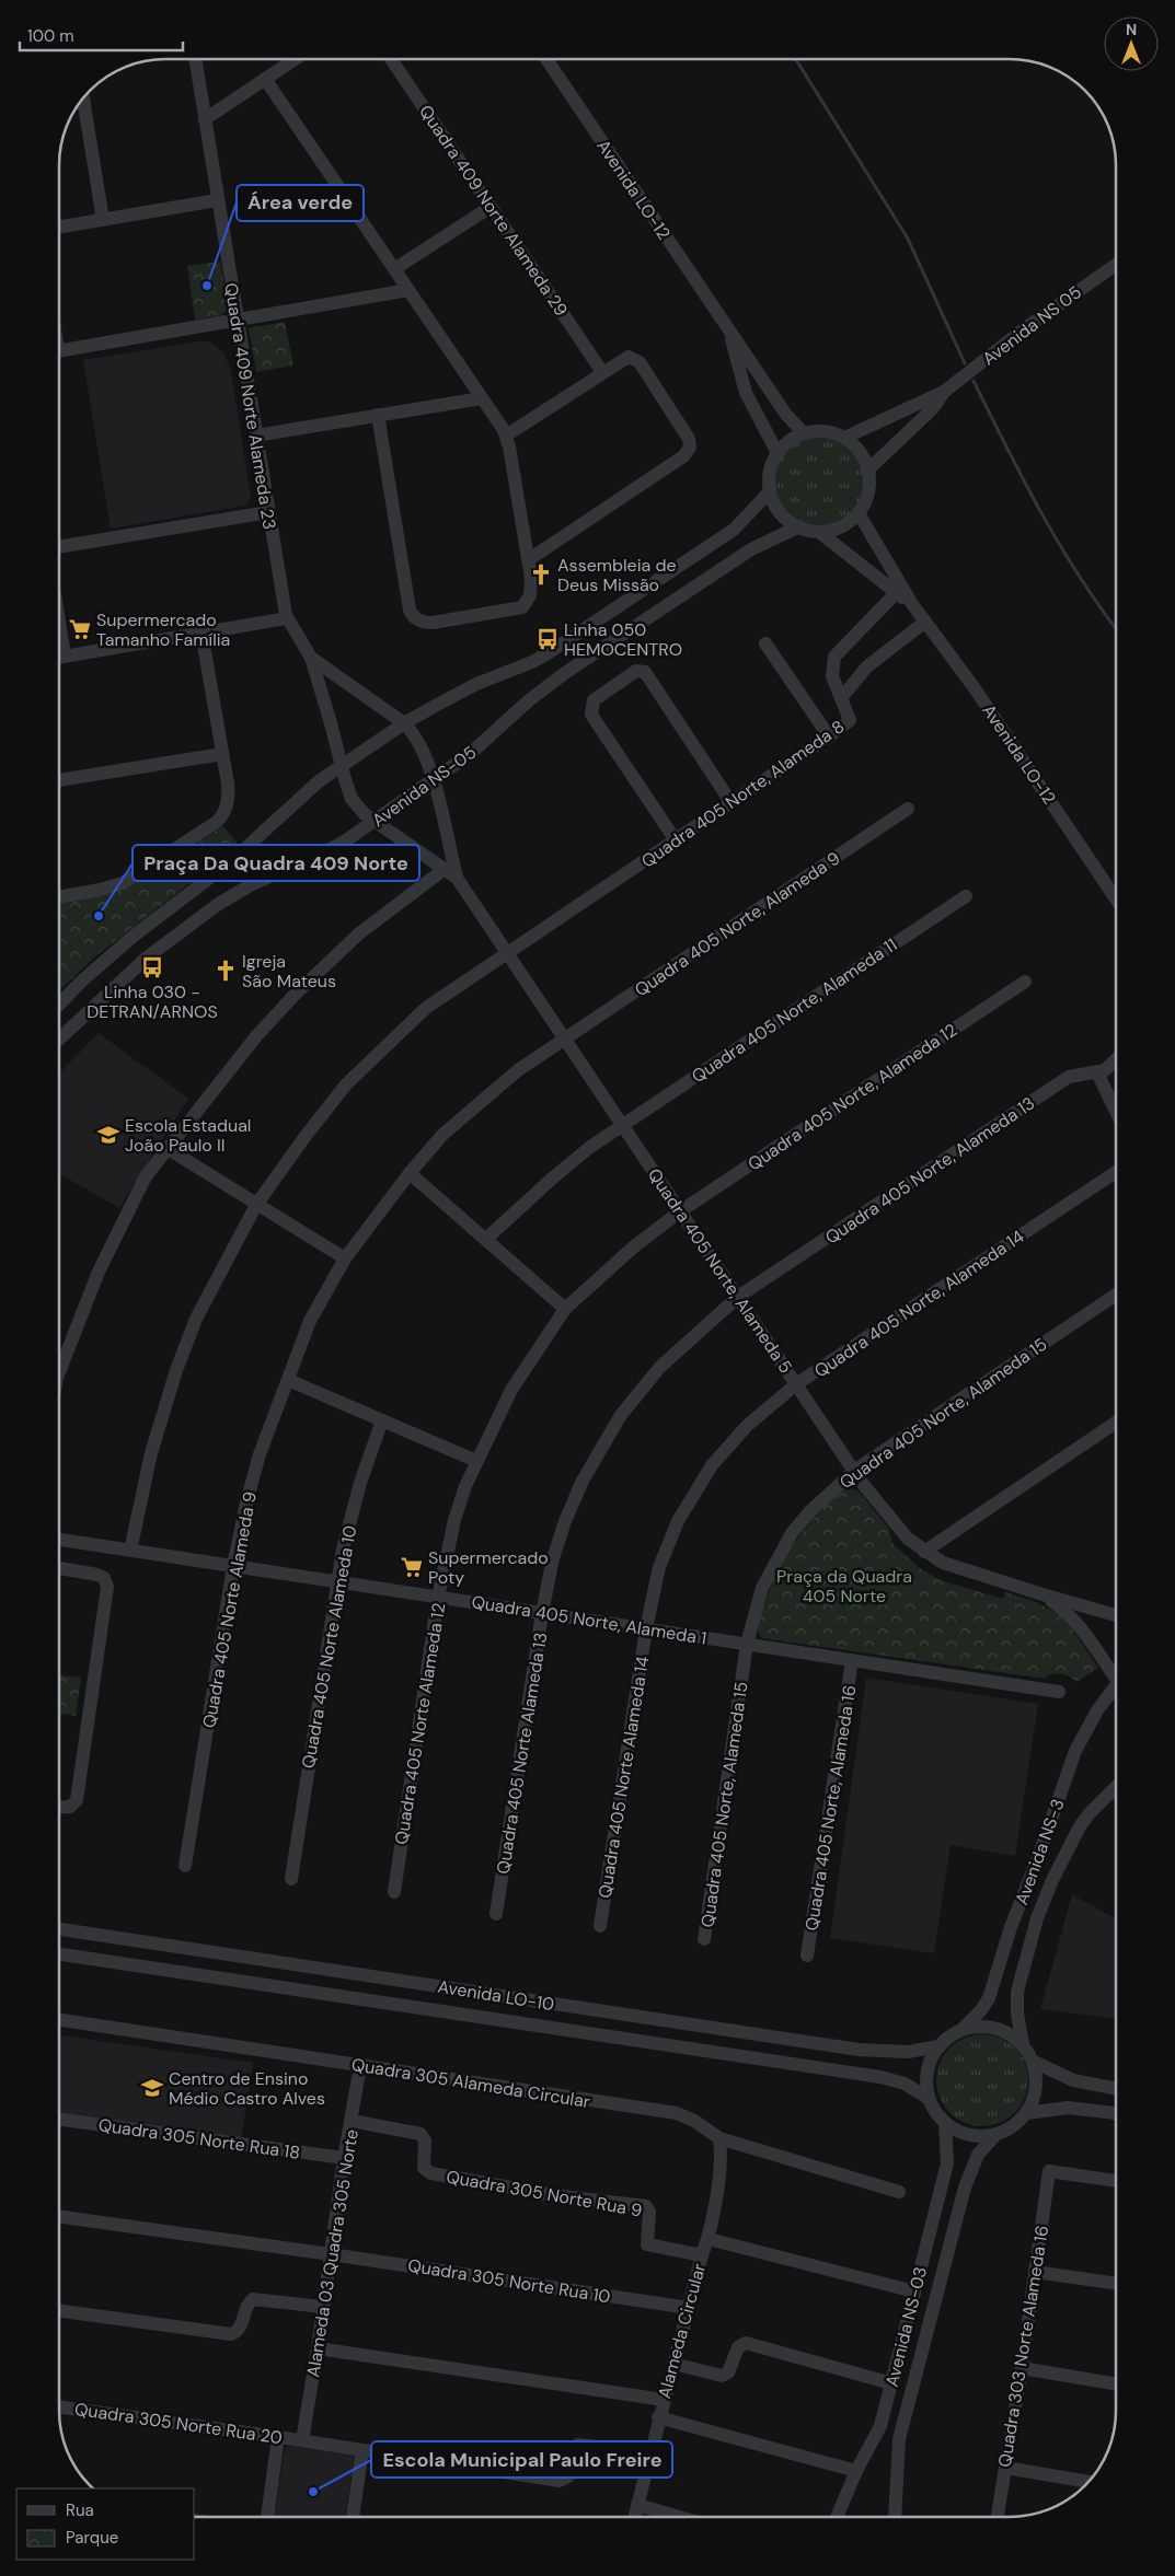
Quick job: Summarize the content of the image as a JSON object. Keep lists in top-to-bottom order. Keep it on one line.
{"streets":{"street":["Avenida LO-12","Quadra 409 Norte Alameda 29","Avenida NS 05","Quadra 409 Norte Alameda 23","Avenida NS-05","Quadra 405 Norte, Alameda 8","Quadra 405 Norte, Alameda 9","Quadra 405 Norte, Alameda 11","Quadra 405 Norte, Alameda 12","Quadra 405 Norte, Alameda 13","Quadra 405 Norte, Alameda 5","Quadra 405 Norte, Alameda 14","Quadra 405 Norte, Alameda 15","Quadra 405 Norte Alameda 9","Quadra 405 Norte, Alameda 1","Quadra 405 Norte Alameda 10","Quadra 405 Norte Alameda 12","Quadra 405 Norte Alameda 13","Quadra 405 Norte Alameda 14","Quadra 405 Norte, Alameda 16","Avenida NS-3","Avenida LO-10","Quadra 305 Alameda Circular","Quadra 305 Norte Rua 18","Quadra 305 Norte Rua 9","Alameda 03 Quadra 305 Norte","Quadra 305 Norte Rua 10","Avenida NS-03","Alameda Circular","Quadra 303 Norte Alameda 16","Quadra 305 Norte Rua 20"]},"crossings":[["Avenida LO-12","Avenida NS 05"],["Avenida LO-12","Avenida NS-05"],["Avenida LO-12","Quadra 405 Norte, Alameda 8"],["Avenida NS 05","Avenida NS-05"],["Quadra 409 Norte Alameda 23","Avenida NS-05"],["Quadra 409 Norte Alameda 23","Quadra 405 Norte, Alameda 5"],["Quadra 405 Norte, Alameda 8","Quadra 405 Norte, Alameda 5"],["Quadra 405 Norte, Alameda 8","Quadra 405 Norte, Alameda 1"],["Quadra 405 Norte, Alameda 9","Quadra 405 Norte, Alameda 5"],["Quadra 405 Norte, Alameda 9","Quadra 405 Norte Alameda 9"],["Quadra 405 Norte, Alameda 11","Quadra 405 Norte, Alameda 5"],["Quadra 405 Norte, Alameda 12","Quadra 405 Norte, Alameda 5"],["Quadra 405 Norte, Alameda 12","Quadra 405 Norte Alameda 12"],["Quadra 405 Norte, Alameda 13","Quadra 405 Norte, Alameda 5"],["Quadra 405 Norte, Alameda 13","Quadra 405 Norte Alameda 13"],["Quadra 405 Norte, Alameda 5","Quadra 405 Norte, Alameda 14"],["Quadra 405 Norte, Alameda 5","Quadra 405 Norte, Alameda 15"],["Quadra 405 Norte, Alameda 5","Quadra 405 Norte Alameda 9"],["Quadra 405 Norte, Alameda 5","Quadra 405 Norte Alameda 12"],["Quadra 405 Norte, Alameda 5","Quadra 405 Norte Alameda 13"],["Quadra 405 Norte, Alameda 14","Quadra 405 Norte, Alameda 1"],["Quadra 405 Norte, Alameda 14","Quadra 405 Norte Alameda 14"],["Quadra 405 Norte, Alameda 15","Quadra 405 Norte, Alameda 1"],["Quadra 405 Norte Alameda 9","Quadra 405 Norte, Alameda 1"],["Quadra 405 Norte, Alameda 1","Quadra 405 Norte Alameda 10"],["Quadra 405 Norte, Alameda 1","Quadra 405 Norte Alameda 12"],["Quadra 405 Norte, Alameda 1","Quadra 405 Norte Alameda 13"],["Quadra 405 Norte, Alameda 1","Quadra 405 Norte Alameda 14"],["Quadra 405 Norte, Alameda 1","Quadra 405 Norte, Alameda 16"],["Avenida NS-3","Avenida LO-10"],["Avenida NS-3","Avenida NS-03"],["Avenida LO-10","Avenida NS-03"],["Quadra 305 Alameda Circular","Alameda 03 Quadra 305 Norte"],["Quadra 305 Alameda Circular","Alameda Circular"],["Quadra 305 Norte Rua 18","Alameda 03 Quadra 305 Norte"],["Quadra 305 Norte Rua 9","Alameda 03 Quadra 305 Norte"],["Quadra 305 Norte Rua 9","Alameda Circular"],["Alameda 03 Quadra 305 Norte","Quadra 305 Norte Rua 10"],["Alameda 03 Quadra 305 Norte","Quadra 305 Norte Rua 20"],["Quadra 305 Norte Rua 10","Alameda Circular"],["Alameda Circular","Quadra 305 Norte Rua 20"]],"parks":["Praça da Quadra 405 Norte"],"places":{"other":["Área verde","Praça Da Quadra 409 Norte","Escola Municipal Paulo Freire"],"church":["Assembleia de Deus Missão","Igreja São Mateus"],"supermarket":["Supermercado Tamanho Família","Supermercado Poty"],"bus stop":["Linha 050 HEMOCENTRO","Linha 030 - DETRAN/ARNOS"],"school or university":["Escola Estadual João Paulo II","Centro de Ensino Médio Castro Alves"]},"legend":["Rua","Parque"],"scale_bar":"100 m","north":"top"}
